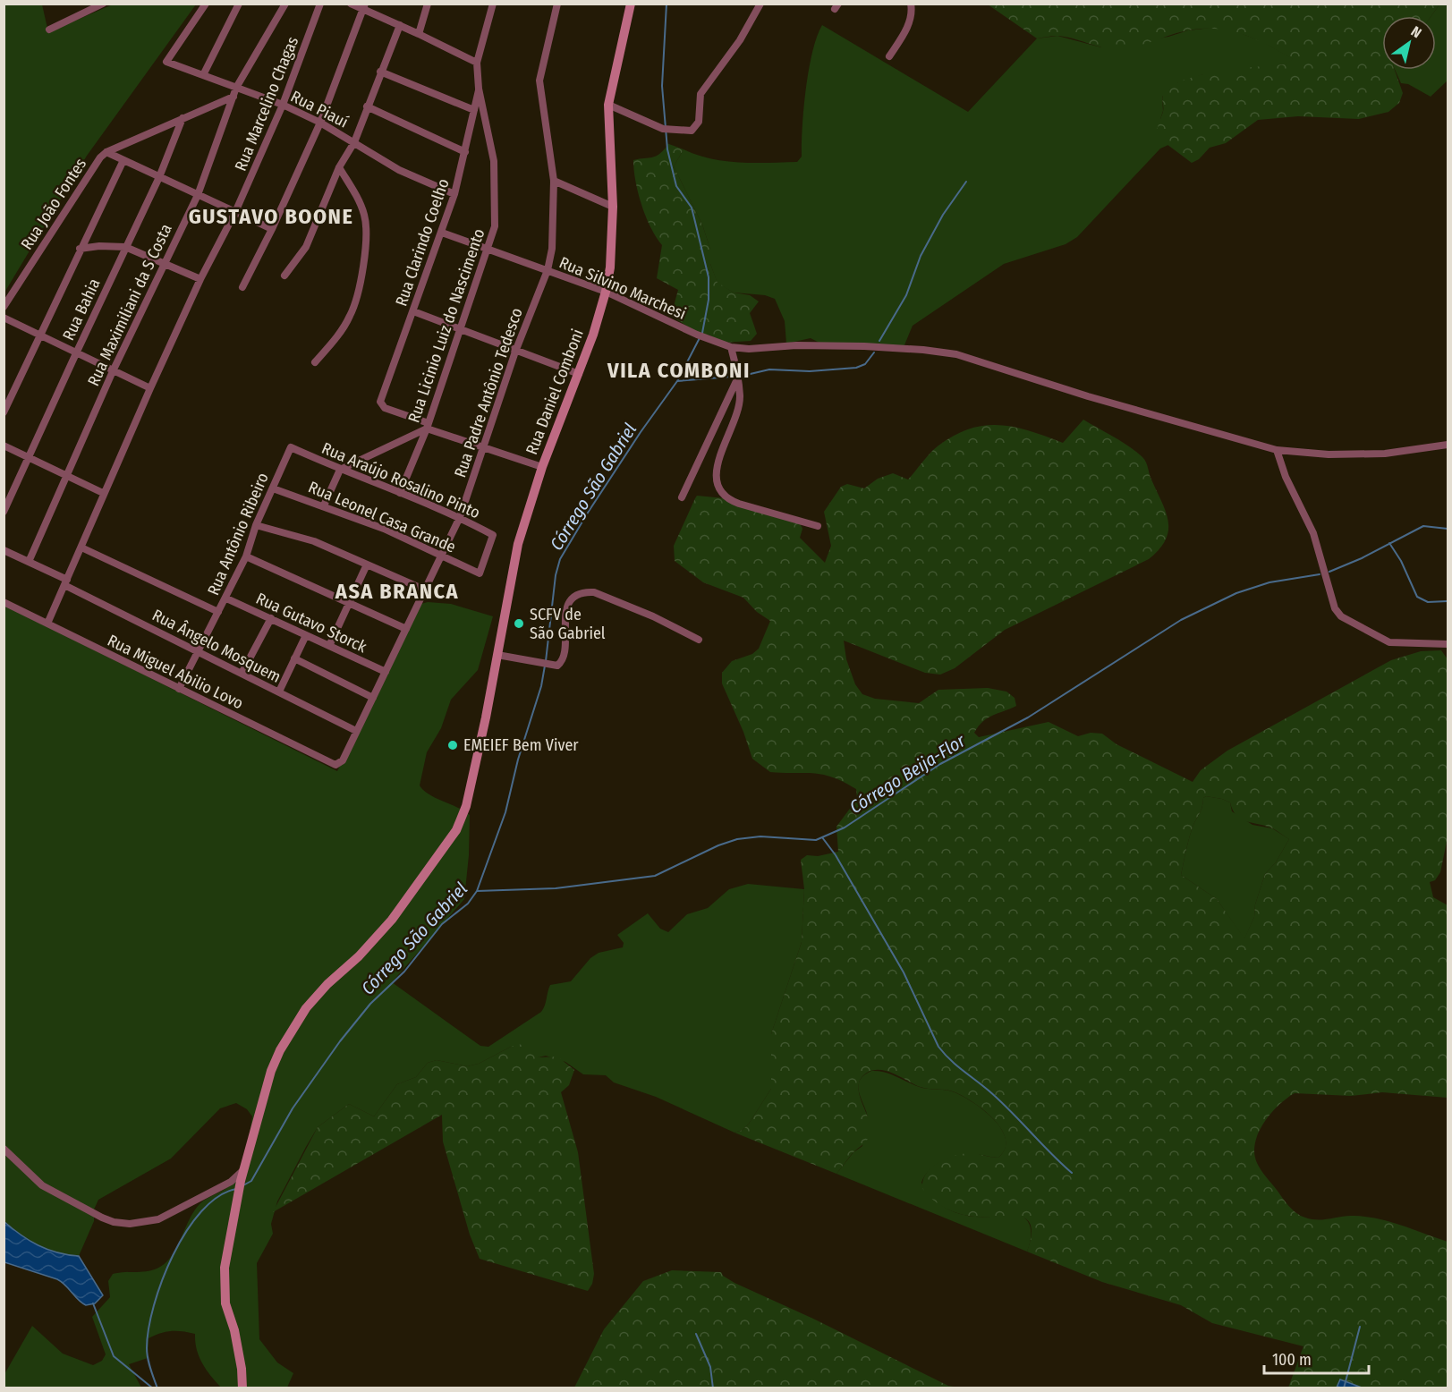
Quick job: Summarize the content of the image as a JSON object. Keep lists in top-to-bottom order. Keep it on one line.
{"streets":{"street":["Rua Marcelino Chagas","Rua Piauí","Rua João Fontes","Rua Clarindo Coelho","Rua Silvino Marchesi","Rua Maximiliani da S Costa","Rua Bahia","Rua Licinio Luiz do Nascimento","Rua Daniel Comboni","Rua Padre Antônio Tedesco","Rua Araújo Rosalino Pinto","Rua Leonel Casa Grande","Rua Antônio Ribeiro","Rua Gutavo Storck","Rua Ângelo Mosquem","Rua Miguel Abilio Lovo"]},"crossings":[["Rua Marcelino Chagas","Rua Piauí"],["Rua Marcelino Chagas","Rua Ângelo Mosquem"],["Rua Marcelino Chagas","Rua Miguel Abilio Lovo"],["Rua Piauí","Rua Clarindo Coelho"],["Rua Piauí","Rua Maximiliani da S Costa"],["Rua João Fontes","Rua Maximiliani da S Costa"],["Rua João Fontes","Rua Bahia"],["Rua Clarindo Coelho","Rua Silvino Marchesi"],["Rua Clarindo Coelho","Rua Licinio Luiz do Nascimento"],["Rua Silvino Marchesi","Rua Licinio Luiz do Nascimento"],["Rua Silvino Marchesi","Rua Daniel Comboni"],["Rua Silvino Marchesi","Rua Padre Antônio Tedesco"],["Rua Maximiliani da S Costa","Rua Ângelo Mosquem"],["Rua Licinio Luiz do Nascimento","Rua Araújo Rosalino Pinto"],["Rua Padre Antônio Tedesco","Rua Araújo Rosalino Pinto"],["Rua Padre Antônio Tedesco","Rua Leonel Casa Grande"],["Rua Padre Antônio Tedesco","Rua Gutavo Storck"],["Rua Padre Antônio Tedesco","Rua Ângelo Mosquem"],["Rua Padre Antônio Tedesco","Rua Miguel Abilio Lovo"],["Rua Araújo Rosalino Pinto","Rua Leonel Casa Grande"],["Rua Araújo Rosalino Pinto","Rua Antônio Ribeiro"],["Rua Leonel Casa Grande","Rua Antônio Ribeiro"],["Rua Antônio Ribeiro","Rua Gutavo Storck"],["Rua Antônio Ribeiro","Rua Ângelo Mosquem"],["Rua Antônio Ribeiro","Rua Miguel Abilio Lovo"]],"districts":["GUSTAVO BOONE","VILA COMBONI","ASA BRANCA"],"water":["Córrego São Gabriel","Córrego Beija-Flor"],"places":["SCFV de São Gabriel","EMEIEF Bem Viver"],"scale_bar":"100 m","north":"top right"}
